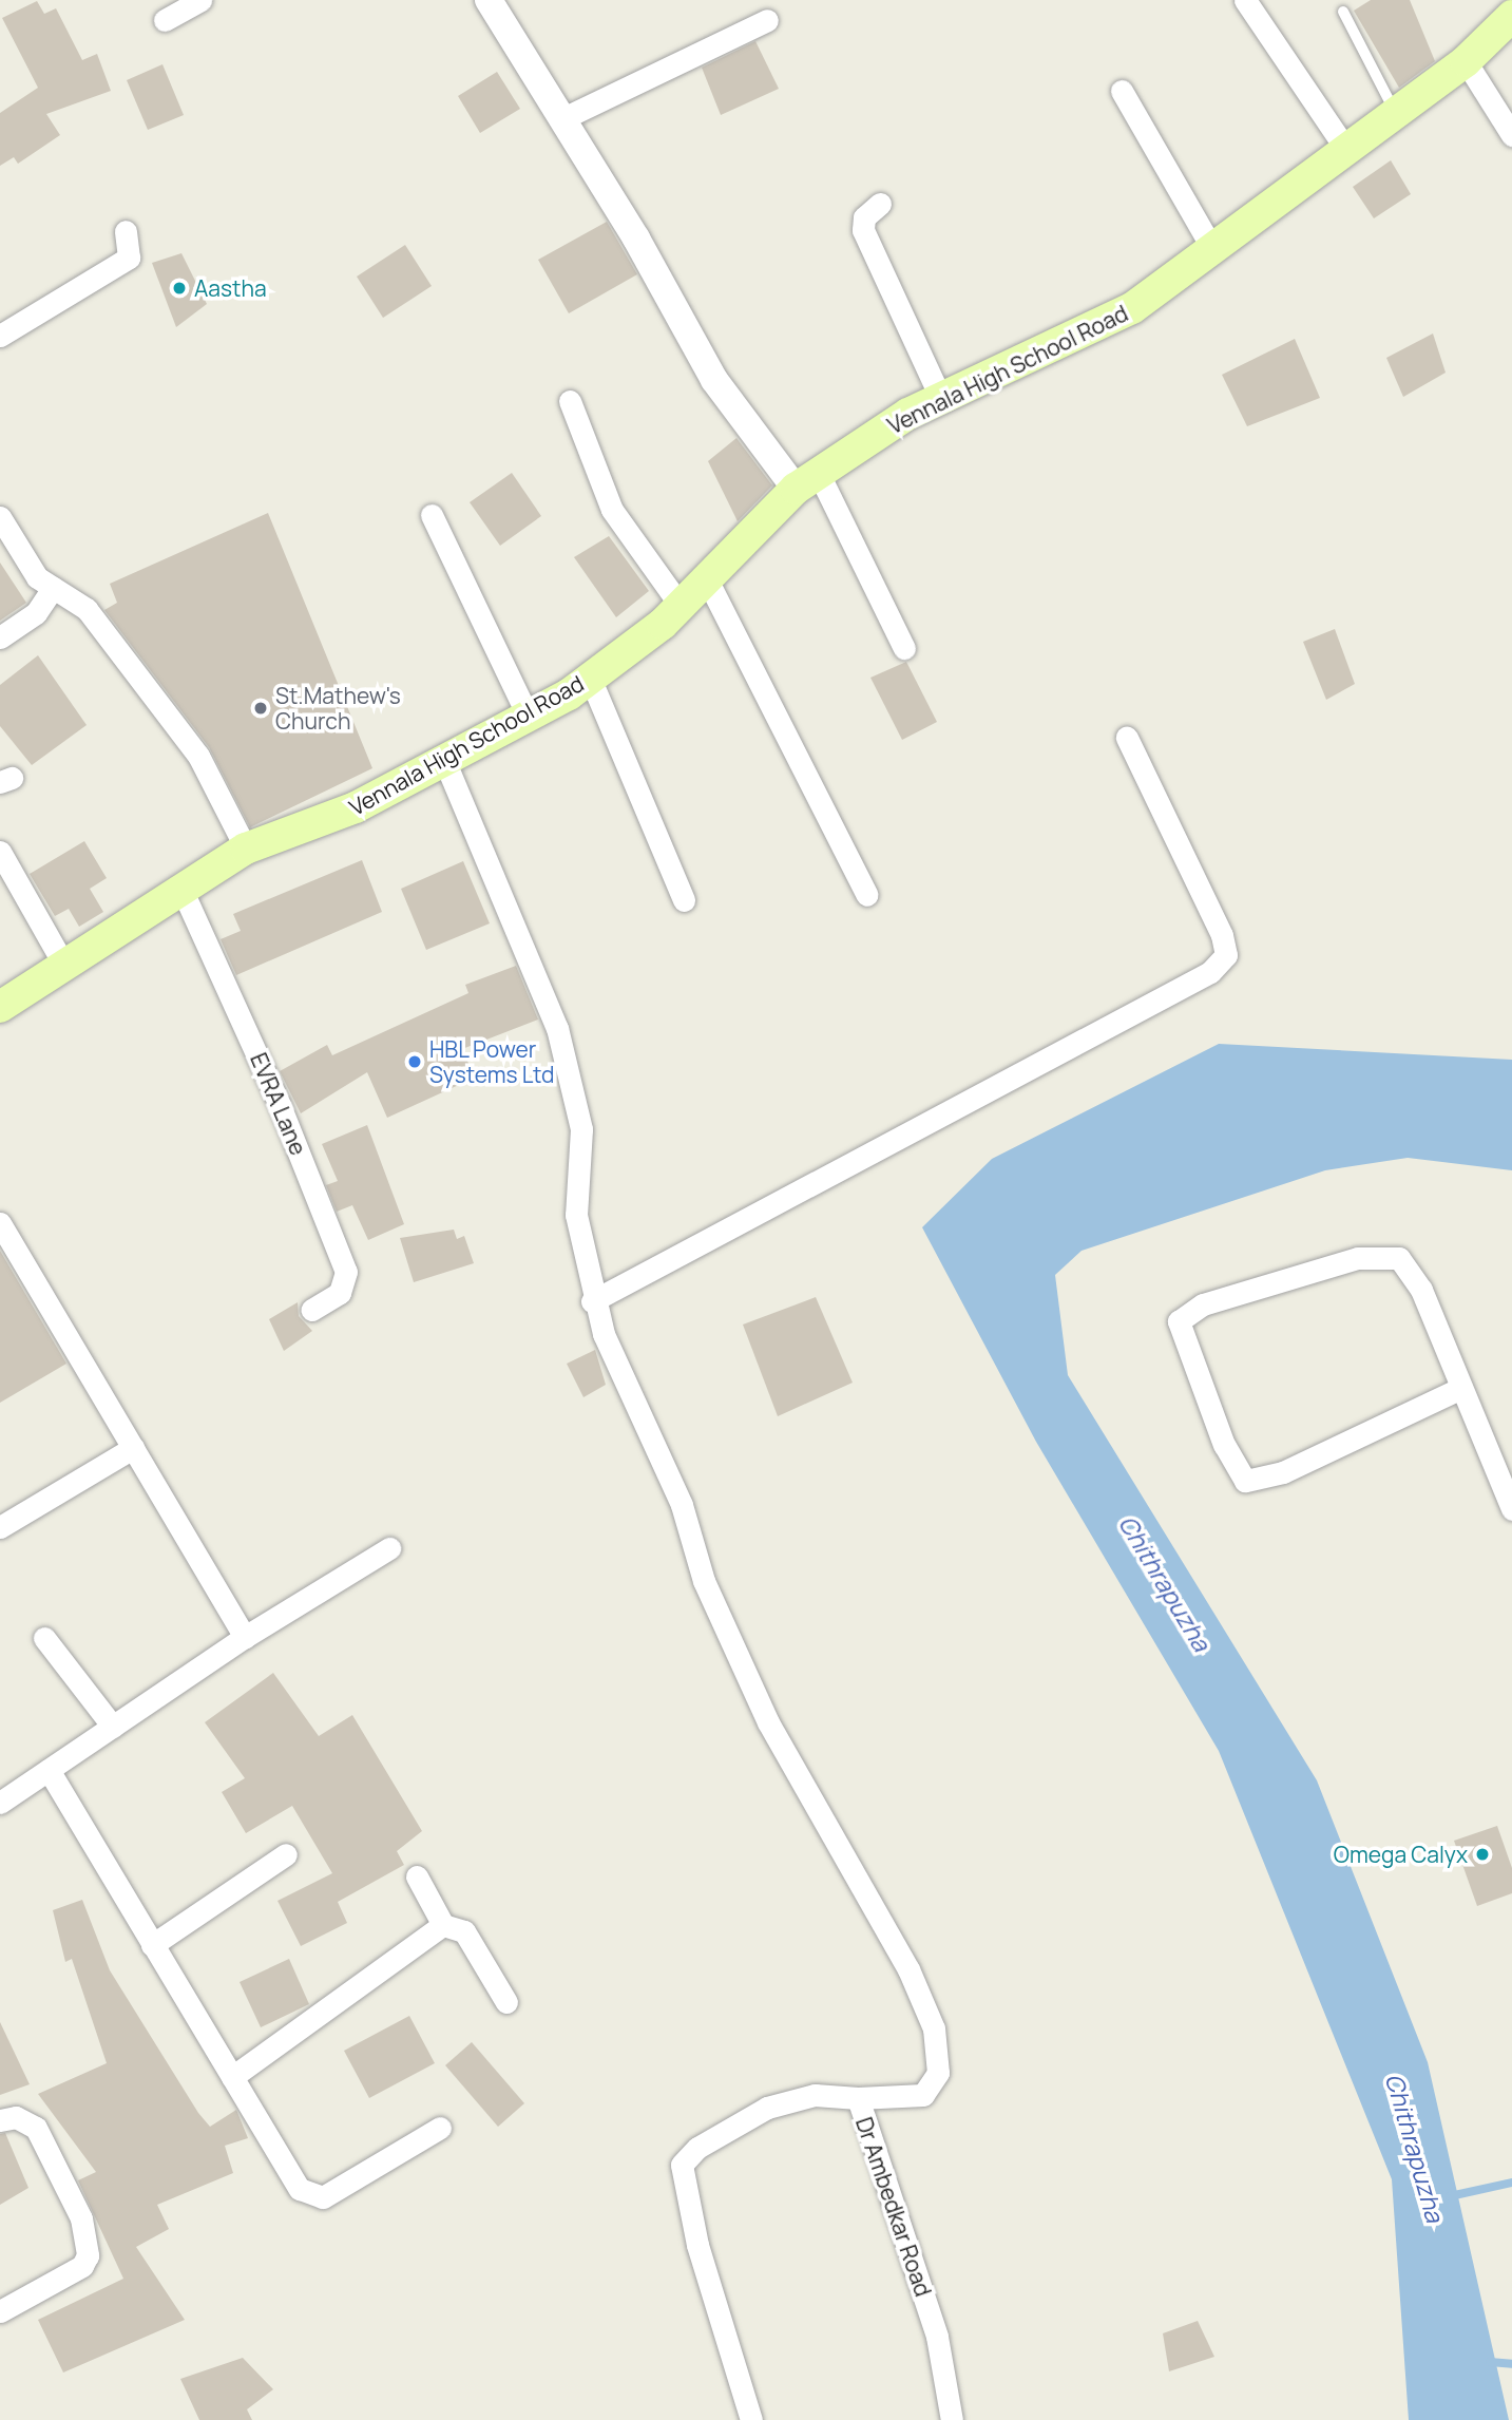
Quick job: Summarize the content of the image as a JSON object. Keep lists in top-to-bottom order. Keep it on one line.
{"streets":{"main road":["Vennala High School Road"],"street":["EVRA Lane","Dr Ambedkar Road"]},"crossings":[["Vennala High School Road","EVRA Lane"]],"water":["Chithrapuzha"],"places":["Aastha","St.Mathew's Church","HBL Power Systems Ltd","Omega Calyx"]}
